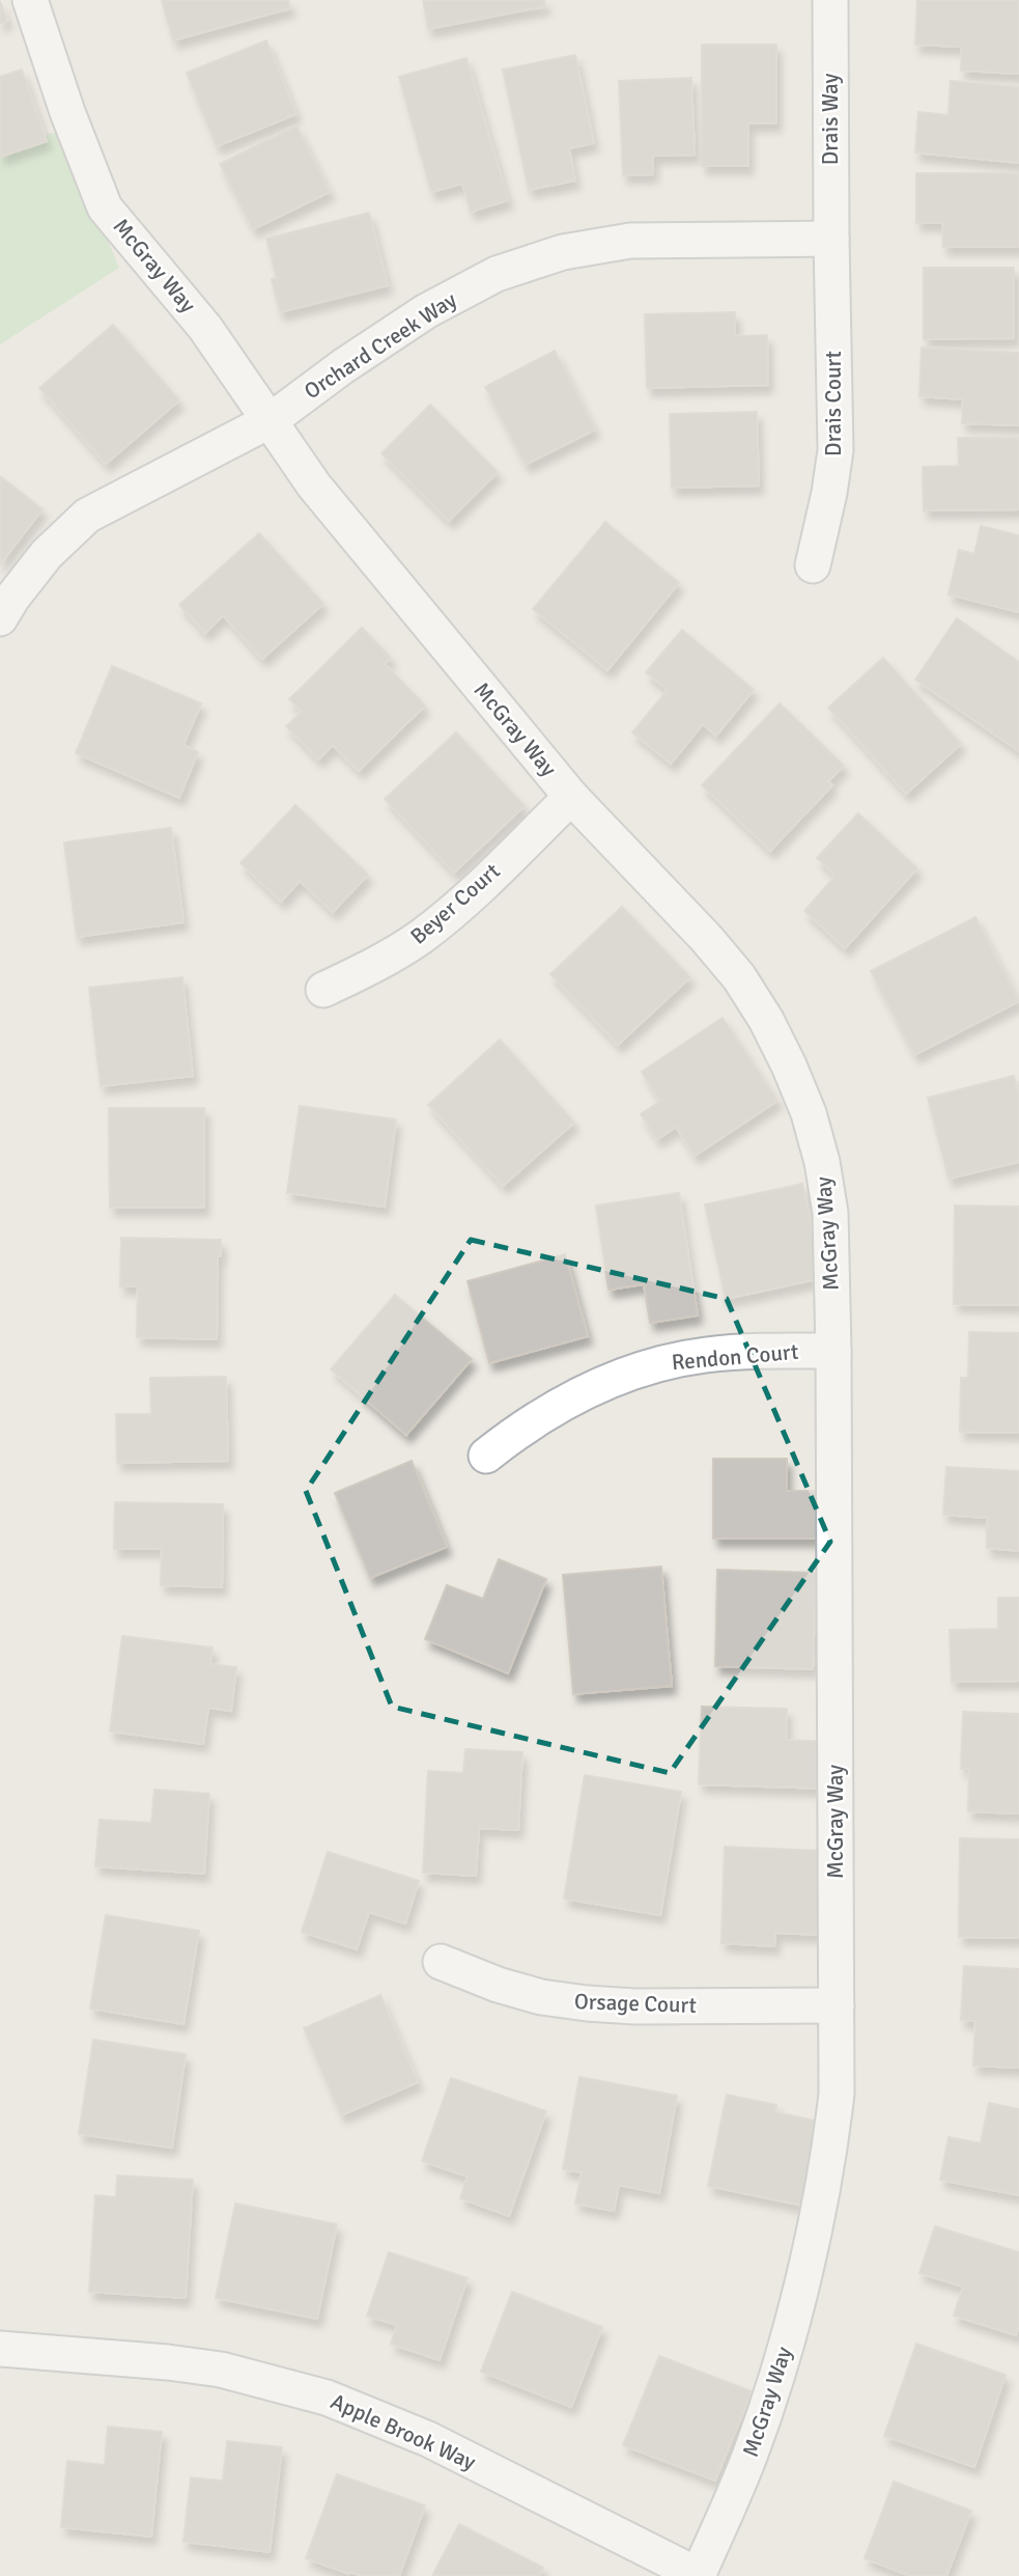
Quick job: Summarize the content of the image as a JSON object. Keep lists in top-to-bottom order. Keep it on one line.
{"streets":{"street":["Drais Way","McGray Way","Orchard Creek Way","Drais Court","Beyer Court","Rendon Court","Orsage Court","Apple Brook Way"]},"crossings":[["Drais Way","Orchard Creek Way"],["Drais Way","Drais Court"],["McGray Way","Orchard Creek Way"],["McGray Way","Beyer Court"],["McGray Way","Rendon Court"],["McGray Way","Orsage Court"],["McGray Way","Apple Brook Way"],["Orchard Creek Way","Drais Court"]]}
